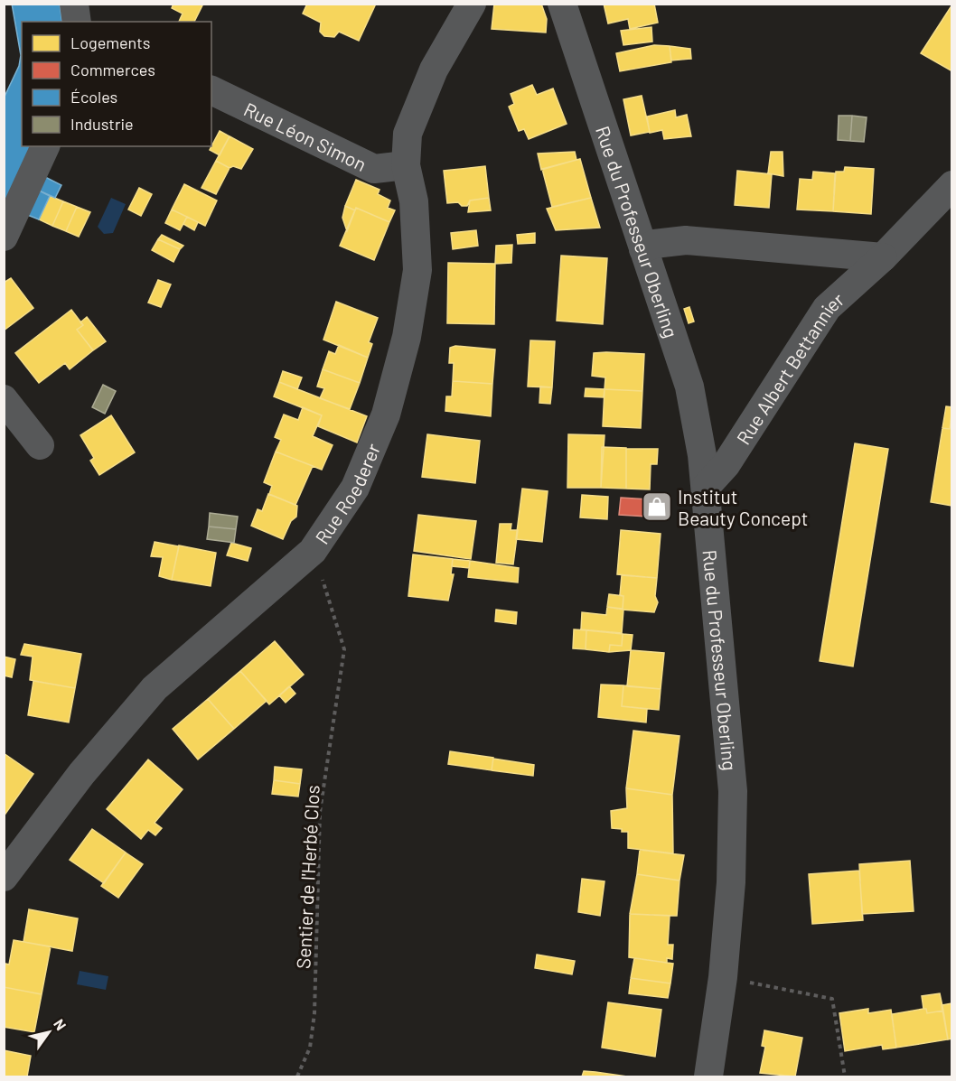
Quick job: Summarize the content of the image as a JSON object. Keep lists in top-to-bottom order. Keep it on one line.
{"streets":{"street":["Rue Léon Simon","Rue du Professeur Oberling","Rue Albert Bettannier","Rue Roederer"],"path":["Sentier de l'Herbé Clos"]},"crossings":[["Rue Léon Simon","Rue Roederer"],["Rue du Professeur Oberling","Rue Albert Bettannier"],["Rue Roederer","Sentier de l'Herbé Clos"]],"places":{"shop":["Institut Beauty Concept"]},"legend":["Logements","Commerces","Écoles","Industrie"],"north":"top right"}
